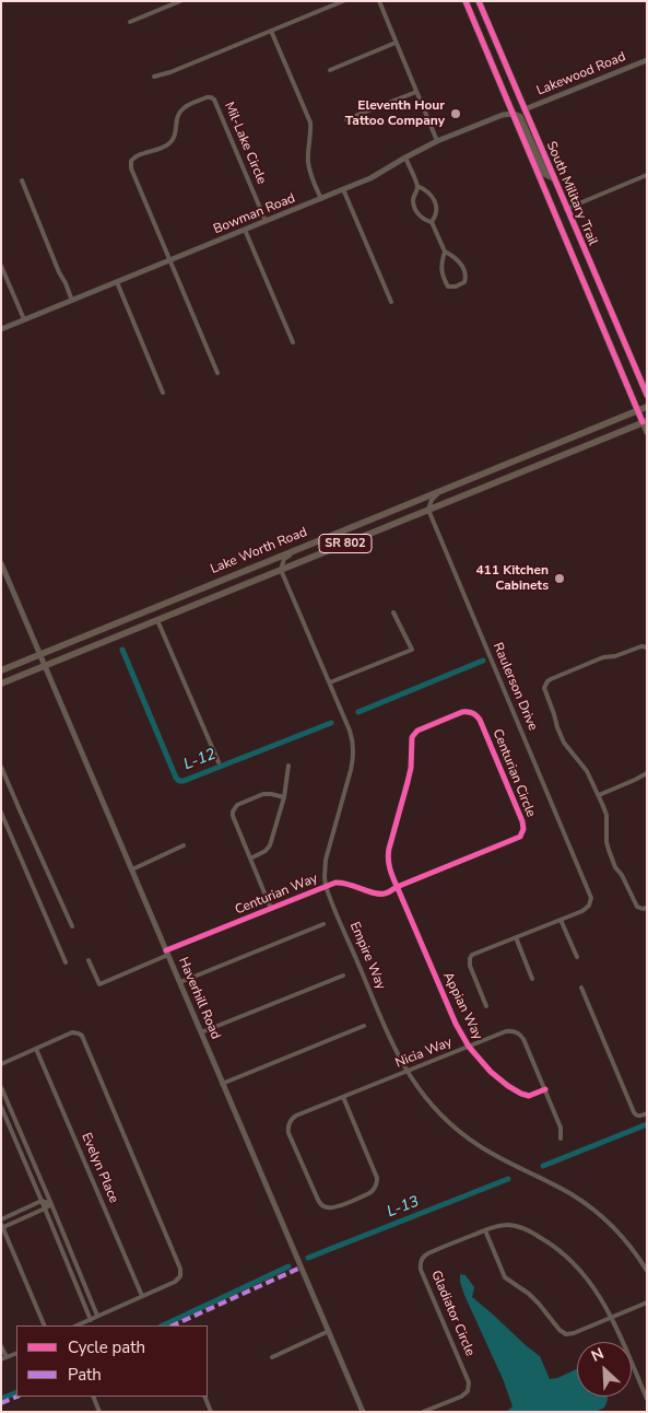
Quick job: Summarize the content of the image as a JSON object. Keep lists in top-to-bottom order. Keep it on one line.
{"streets":{"main road":["South Military Trail","SR 802","Lake Worth Road"],"street":["Lakewood Road","Mil-Lake Circle","Bowman Road","Raulerson Drive","Centurian Circle","Centurian Way","Empire Way","Haverhill Road","Appian Way","Nicia Way","Evelyn Place","Gladiator Circle"]},"crossings":[["Lakewood Road","South Military Trail"],["Mil-Lake Circle","Bowman Road"],["South Military Trail","Bowman Road"],["South Military Trail","Lake Worth Road"],["Lake Worth Road","Raulerson Drive"],["Lake Worth Road","Empire Way"],["Lake Worth Road","Haverhill Road"],["Centurian Circle","Centurian Way"],["Centurian Circle","Appian Way"],["Centurian Way","Empire Way"],["Centurian Way","Haverhill Road"],["Centurian Way","Appian Way"],["Empire Way","Nicia Way"],["Appian Way","Nicia Way"]],"water":["L-12","L-13"],"places":["Eleventh Hour Tattoo Company","411 Kitchen Cabinets"],"legend":["Cycle path","Path"],"north":"top left"}
